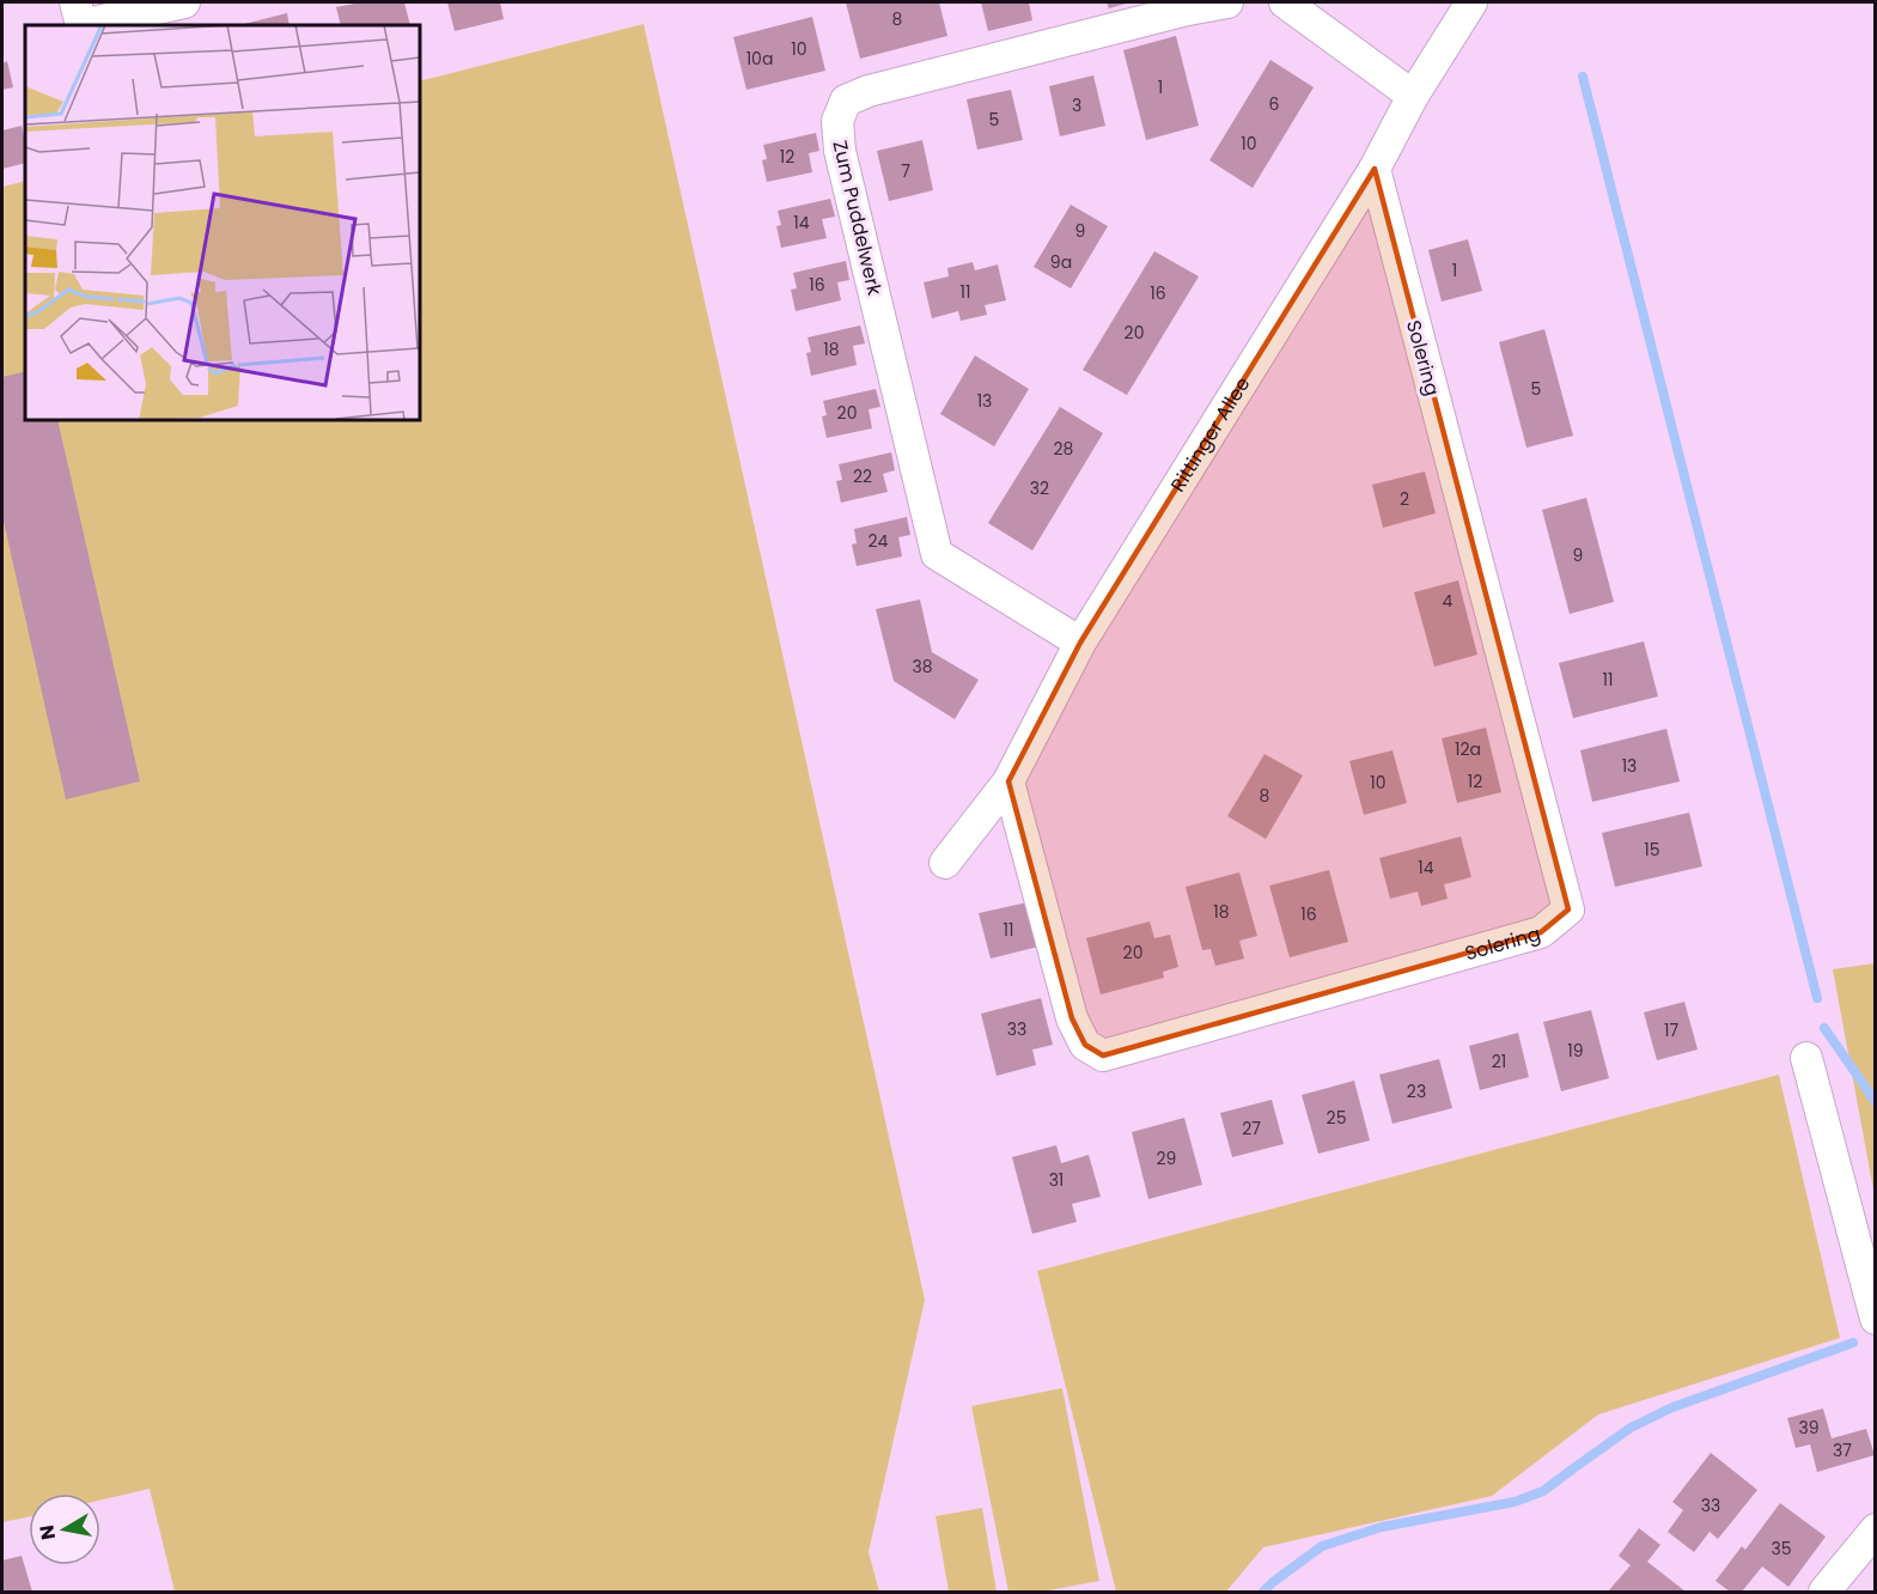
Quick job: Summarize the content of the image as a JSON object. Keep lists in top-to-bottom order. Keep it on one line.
{"streets":{"street":["Zum Puddelwerk","Solering","Rittinger Allee"]},"crossings":[["Zum Puddelwerk","Rittinger Allee"],["Solering","Rittinger Allee"]],"house_numbers":["8","10","10a","1","6","3","5","10","12","7","14","9","9a","1","16","11","16","20","18","5","13","20","28","22","32","2","24","9","4","38","11","12a","13","12","10","8","15","14","18","16","11","20","33","17","19","21","23","25","27","29","31","39","37","33","35"],"north":"left"}
